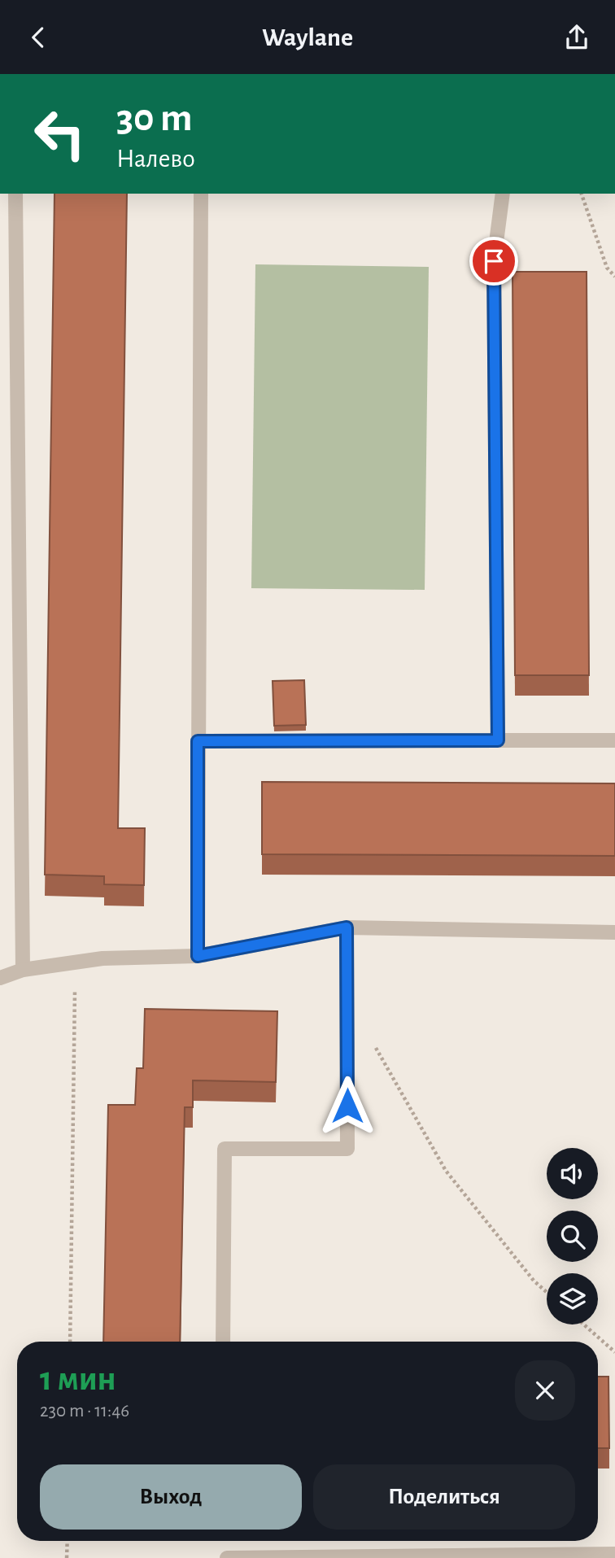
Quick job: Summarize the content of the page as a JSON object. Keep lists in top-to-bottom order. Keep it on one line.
{"page":{"header":"Waylane","turn":["30 m","Налево"],"heading":["1 мин","230 m · 11:46"],"buttons":["Выход","Поделиться"]}}
